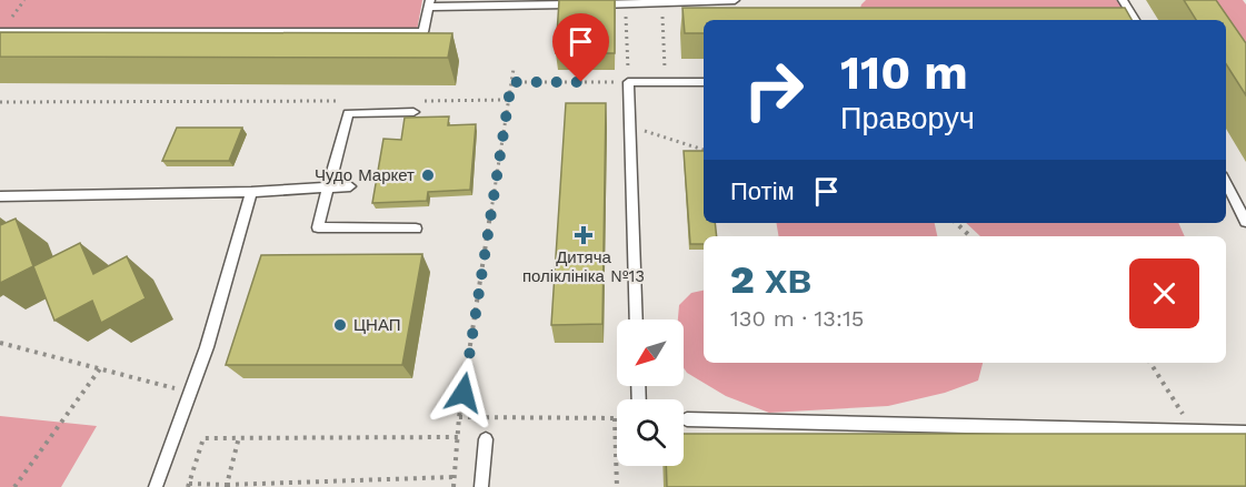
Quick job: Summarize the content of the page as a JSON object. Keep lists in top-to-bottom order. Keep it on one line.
{"places":{"other":["Чудо Маркет","ЦНАП"],"health":["Дитяча поліклініка №13"]},"north":"bottom left","page":{"turn":["110 m","Праворуч"],"then":"Потім","heading":["2 хв","130 m · 13:15"]}}
